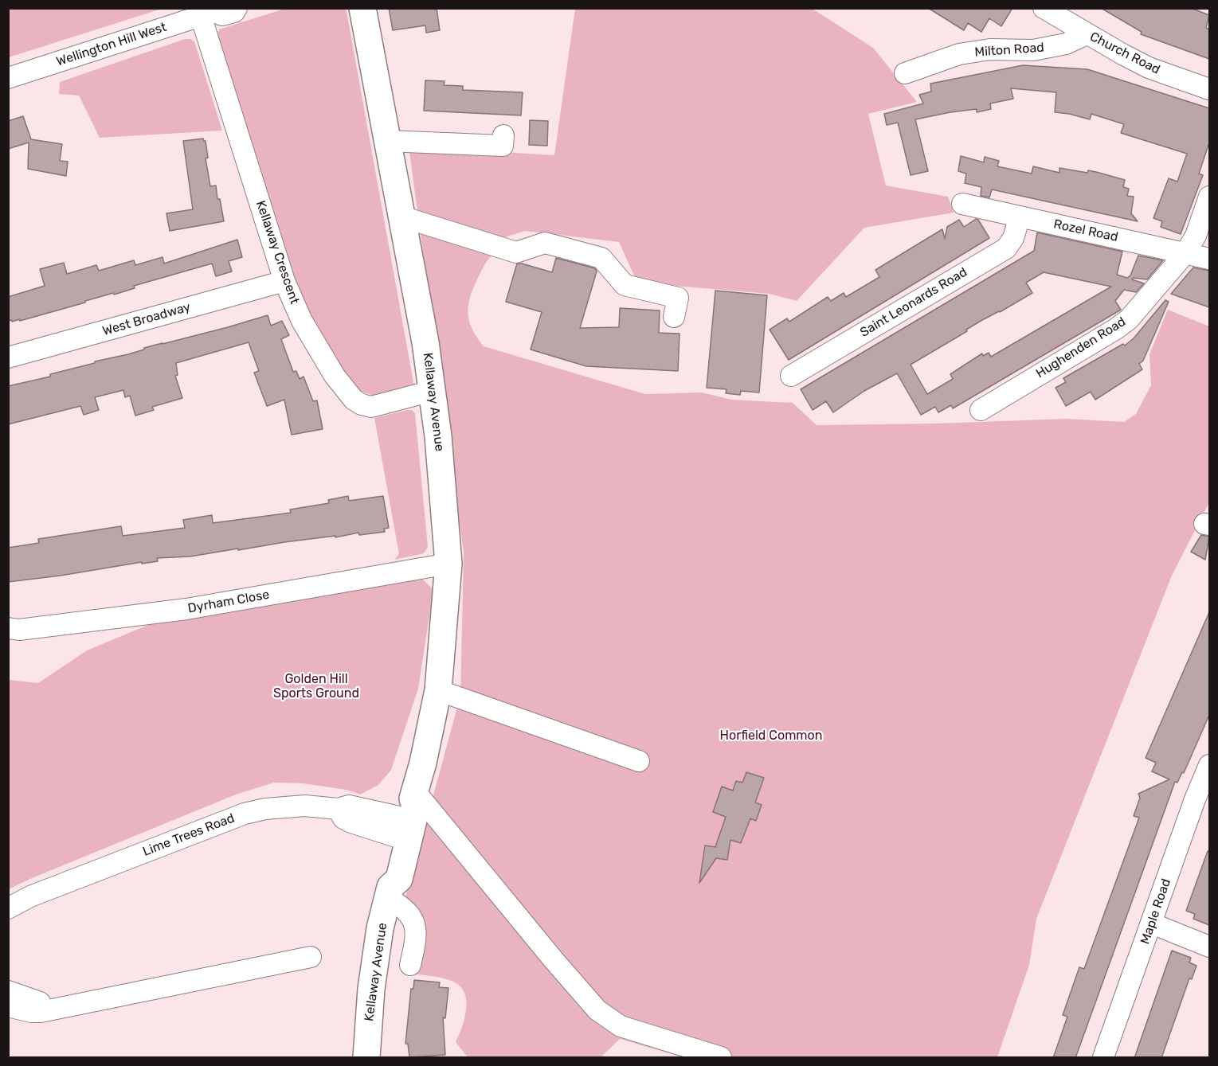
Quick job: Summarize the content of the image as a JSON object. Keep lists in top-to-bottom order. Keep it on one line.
{"streets":{"main road":["Kellaway Avenue"],"street":["Wellington Hill West","Milton Road","Church Road","Rozel Road","Kellaway Crescent","Saint Leonards Road","West Broadway","Hughenden Road","Dyrham Close","Lime Trees Road","Maple Road"]},"crossings":[["Wellington Hill West","Kellaway Crescent"],["Milton Road","Church Road"],["Rozel Road","Saint Leonards Road"],["Rozel Road","Hughenden Road"],["Kellaway Crescent","West Broadway"],["Kellaway Crescent","Kellaway Avenue"],["Kellaway Avenue","Dyrham Close"],["Kellaway Avenue","Lime Trees Road"]],"parks":["Golden Hill Sports Ground","Horfield Common"]}
